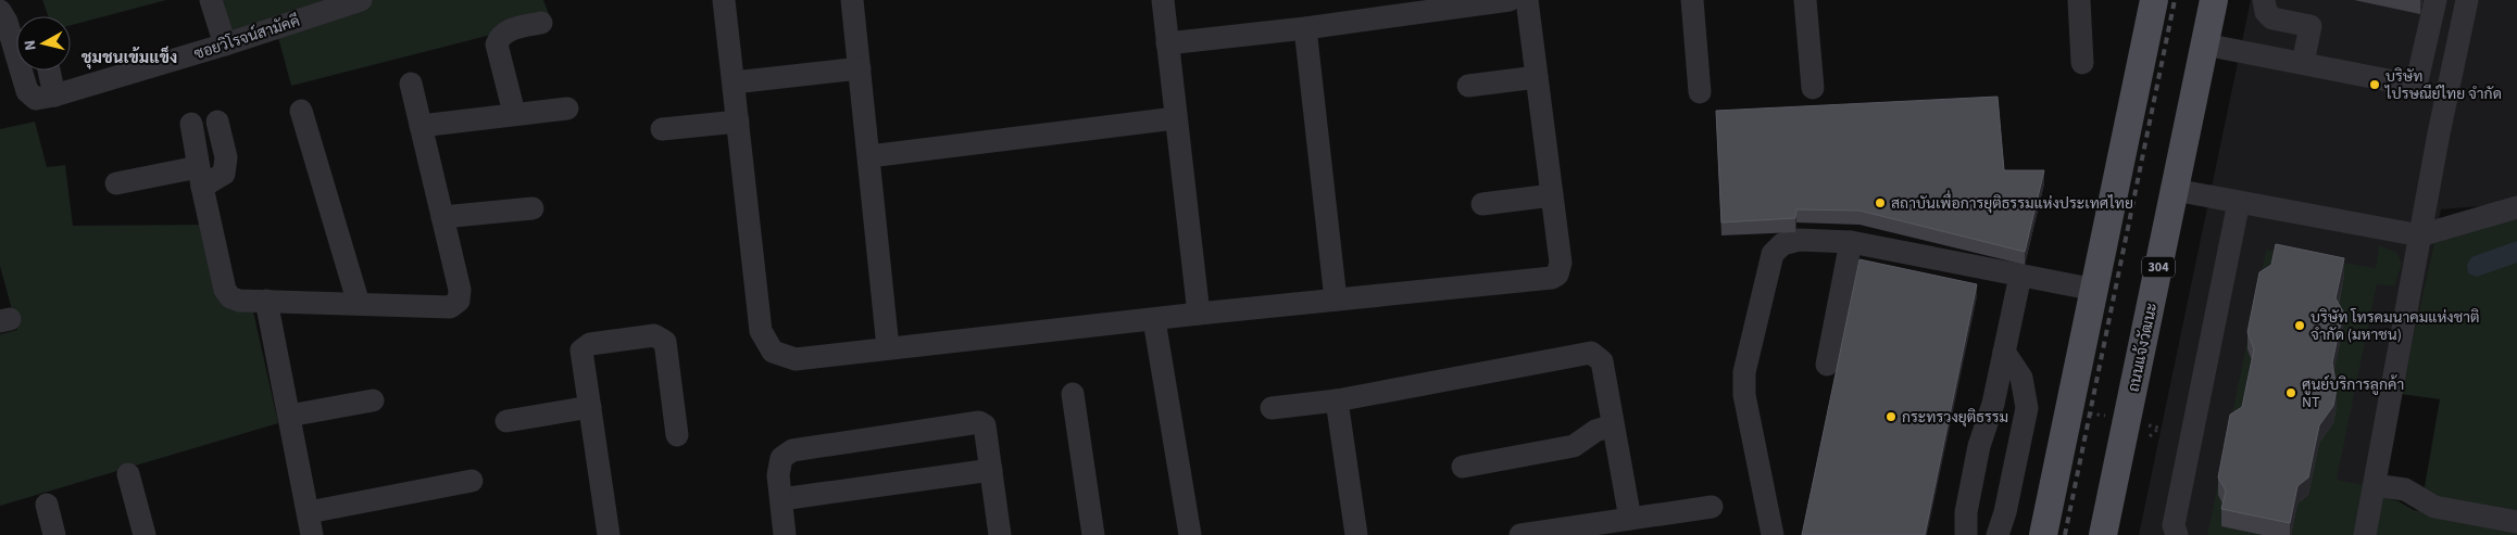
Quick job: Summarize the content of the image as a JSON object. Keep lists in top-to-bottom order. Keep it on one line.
{"streets":{"main road":["304","ถนนแจ้งวัฒนะ"],"street":["ซอยวิโรจน์สามัคคี"]},"districts":["ชุมชนเข้มแข็ง"],"places":["บริษัท ไปรษณีย์ไทย จำกัด","สถาบันเพื่อการยุติธรรมแห่งประเทศไทย","บริษัท โทรคมนาคมแห่งชาติ จำกัด (มหาชน)","ศูนย์บริการลูกค้า NT","กระทรวงยุติธรรม"],"north":"left"}
